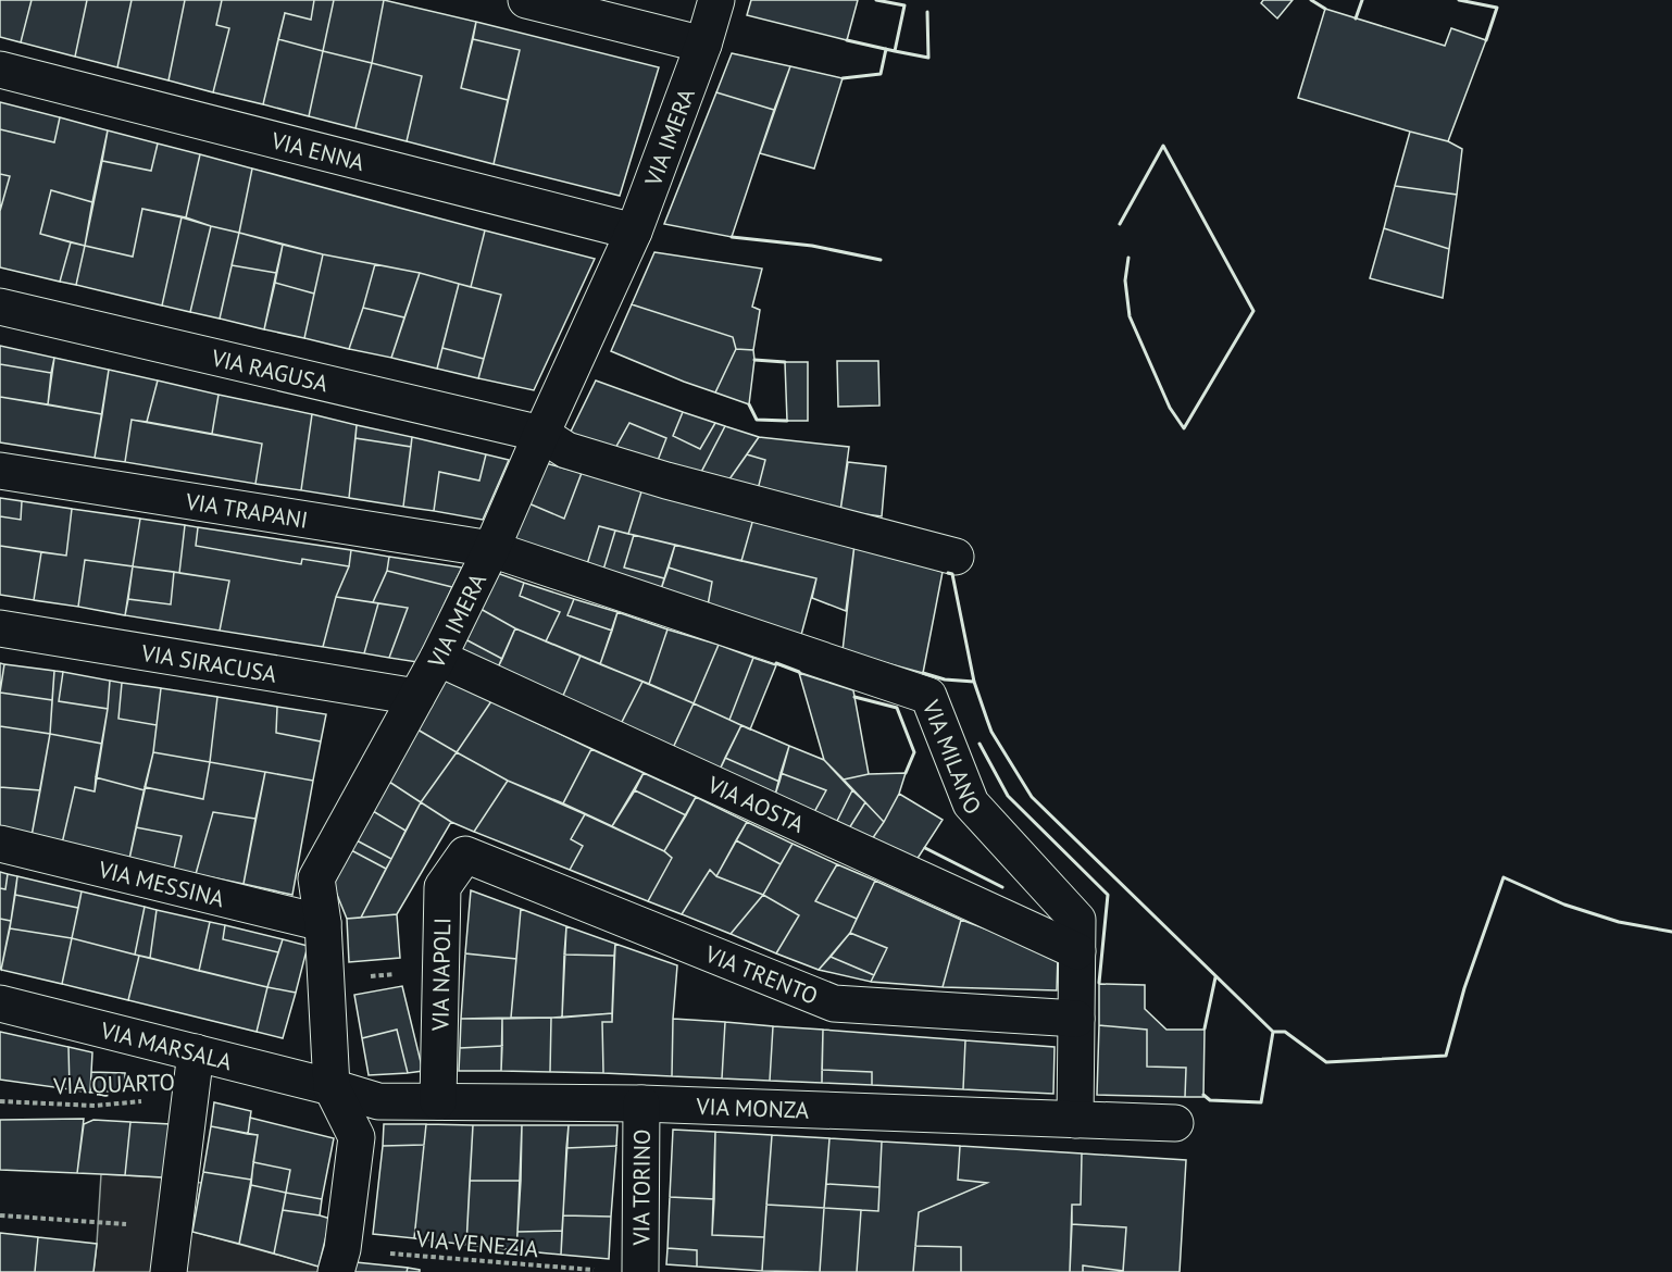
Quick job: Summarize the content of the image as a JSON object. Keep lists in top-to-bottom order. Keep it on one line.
{"streets":{"street":["VIA IMERA","VIA ENNA","VIA RAGUSA","VIA TRAPANI","VIA SIRACUSA","VIA MILANO","VIA AOSTA","VIA MESSINA","VIA TRENTO","VIA NAPOLI","VIA MARSALA","VIA MONZA","VIA TORINO"],"path":["VIA QUARTO","VIA VENEZIA"]},"crossings":[["VIA IMERA","VIA ENNA"],["VIA IMERA","VIA RAGUSA"],["VIA IMERA","VIA TRAPANI"],["VIA IMERA","VIA SIRACUSA"],["VIA IMERA","VIA MILANO"],["VIA IMERA","VIA AOSTA"],["VIA IMERA","VIA MESSINA"],["VIA IMERA","VIA MARSALA"],["VIA IMERA","VIA MONZA"],["VIA IMERA","VIA VENEZIA"],["VIA TRAPANI","VIA MILANO"],["VIA MILANO","VIA AOSTA"],["VIA MILANO","VIA TRENTO"],["VIA MILANO","VIA MONZA"],["VIA TRENTO","VIA NAPOLI"],["VIA NAPOLI","VIA MONZA"],["VIA MARSALA","VIA MONZA"],["VIA MONZA","VIA TORINO"]]}
